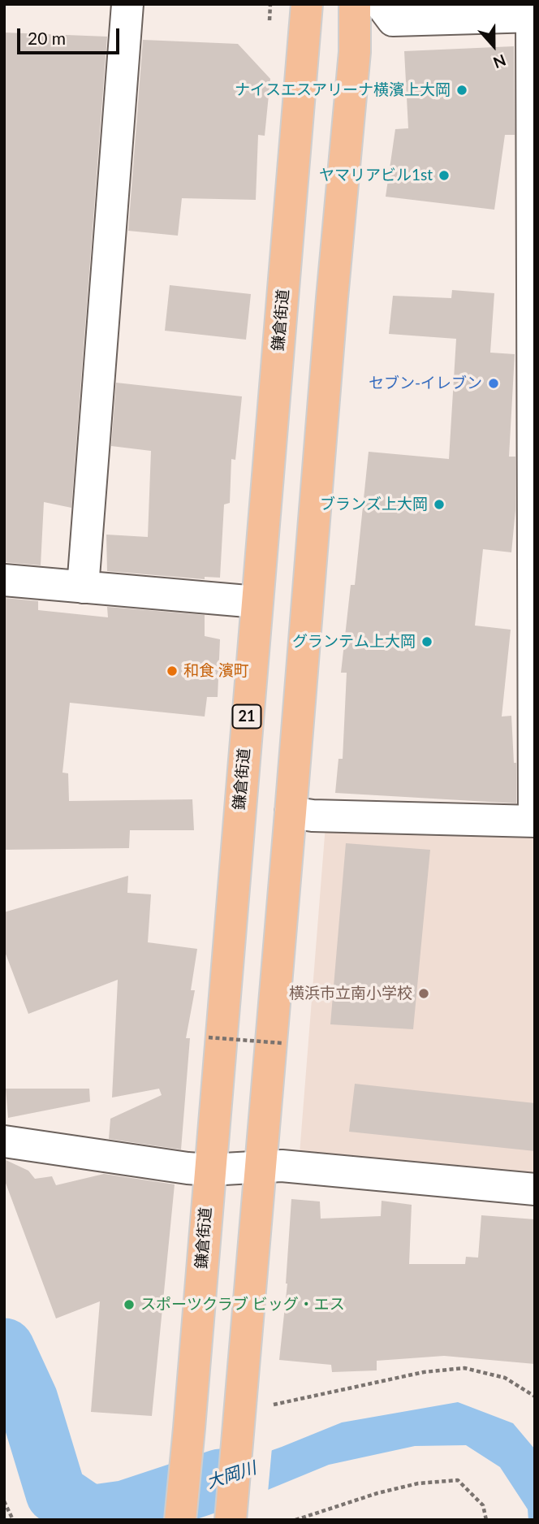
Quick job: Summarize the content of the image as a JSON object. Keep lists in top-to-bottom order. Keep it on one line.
{"streets":{"main road":["鎌倉街道","21"]},"water":["大岡川"],"places":["ナイスエスアリーナ横濱上大岡","ヤマリアビル1st","セブン-イレブン","ブランズ上大岡","グランテム上大岡","和食 濱町","横浜市立南小学校","スポーツクラブ ビッグ・エス"],"scale_bar":"20 m","north":"bottom"}
